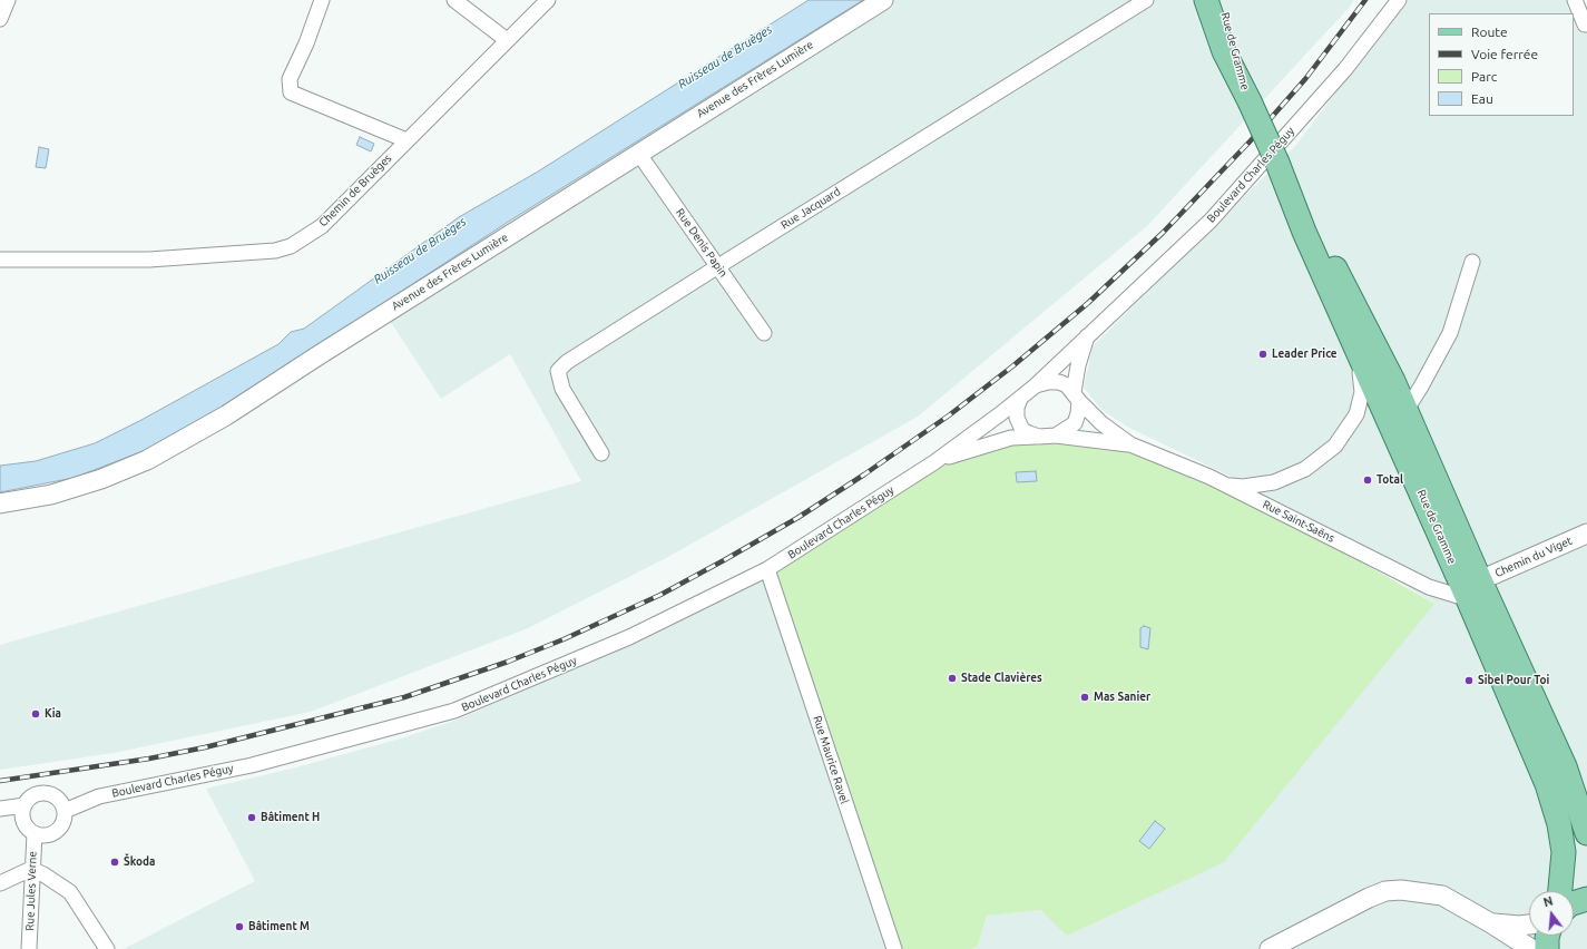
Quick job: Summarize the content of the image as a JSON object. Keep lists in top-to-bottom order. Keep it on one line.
{"streets":{"main road":["Rue de Gramme"],"street":["Avenue des Frères Lumière","Boulevard Charles Péguy","Chemin de Bruèges","Rue Jacquard","Rue Denis Papin","Rue Saint-Saëns","Chemin du Viget","Rue Maurice Ravel","Rue Jules Verne"]},"crossings":[["Rue de Gramme","Rue Saint-Saëns"],["Rue de Gramme","Chemin du Viget"],["Avenue des Frères Lumière","Rue Denis Papin"],["Boulevard Charles Péguy","Rue Saint-Saëns"],["Boulevard Charles Péguy","Rue Maurice Ravel"],["Boulevard Charles Péguy","Rue Jules Verne"],["Rue Jacquard","Rue Denis Papin"],["Rue Saint-Saëns","Chemin du Viget"]],"water":["Ruisseau de Bruèges"],"places":["Leader Price","Total","Stade Clavières","Sibel Pour Toi","Mas Sanier","Kia","Bâtiment H","Škoda","Bâtiment M"],"legend":["Route","Voie ferrée","Parc","Eau"],"north":"top"}
